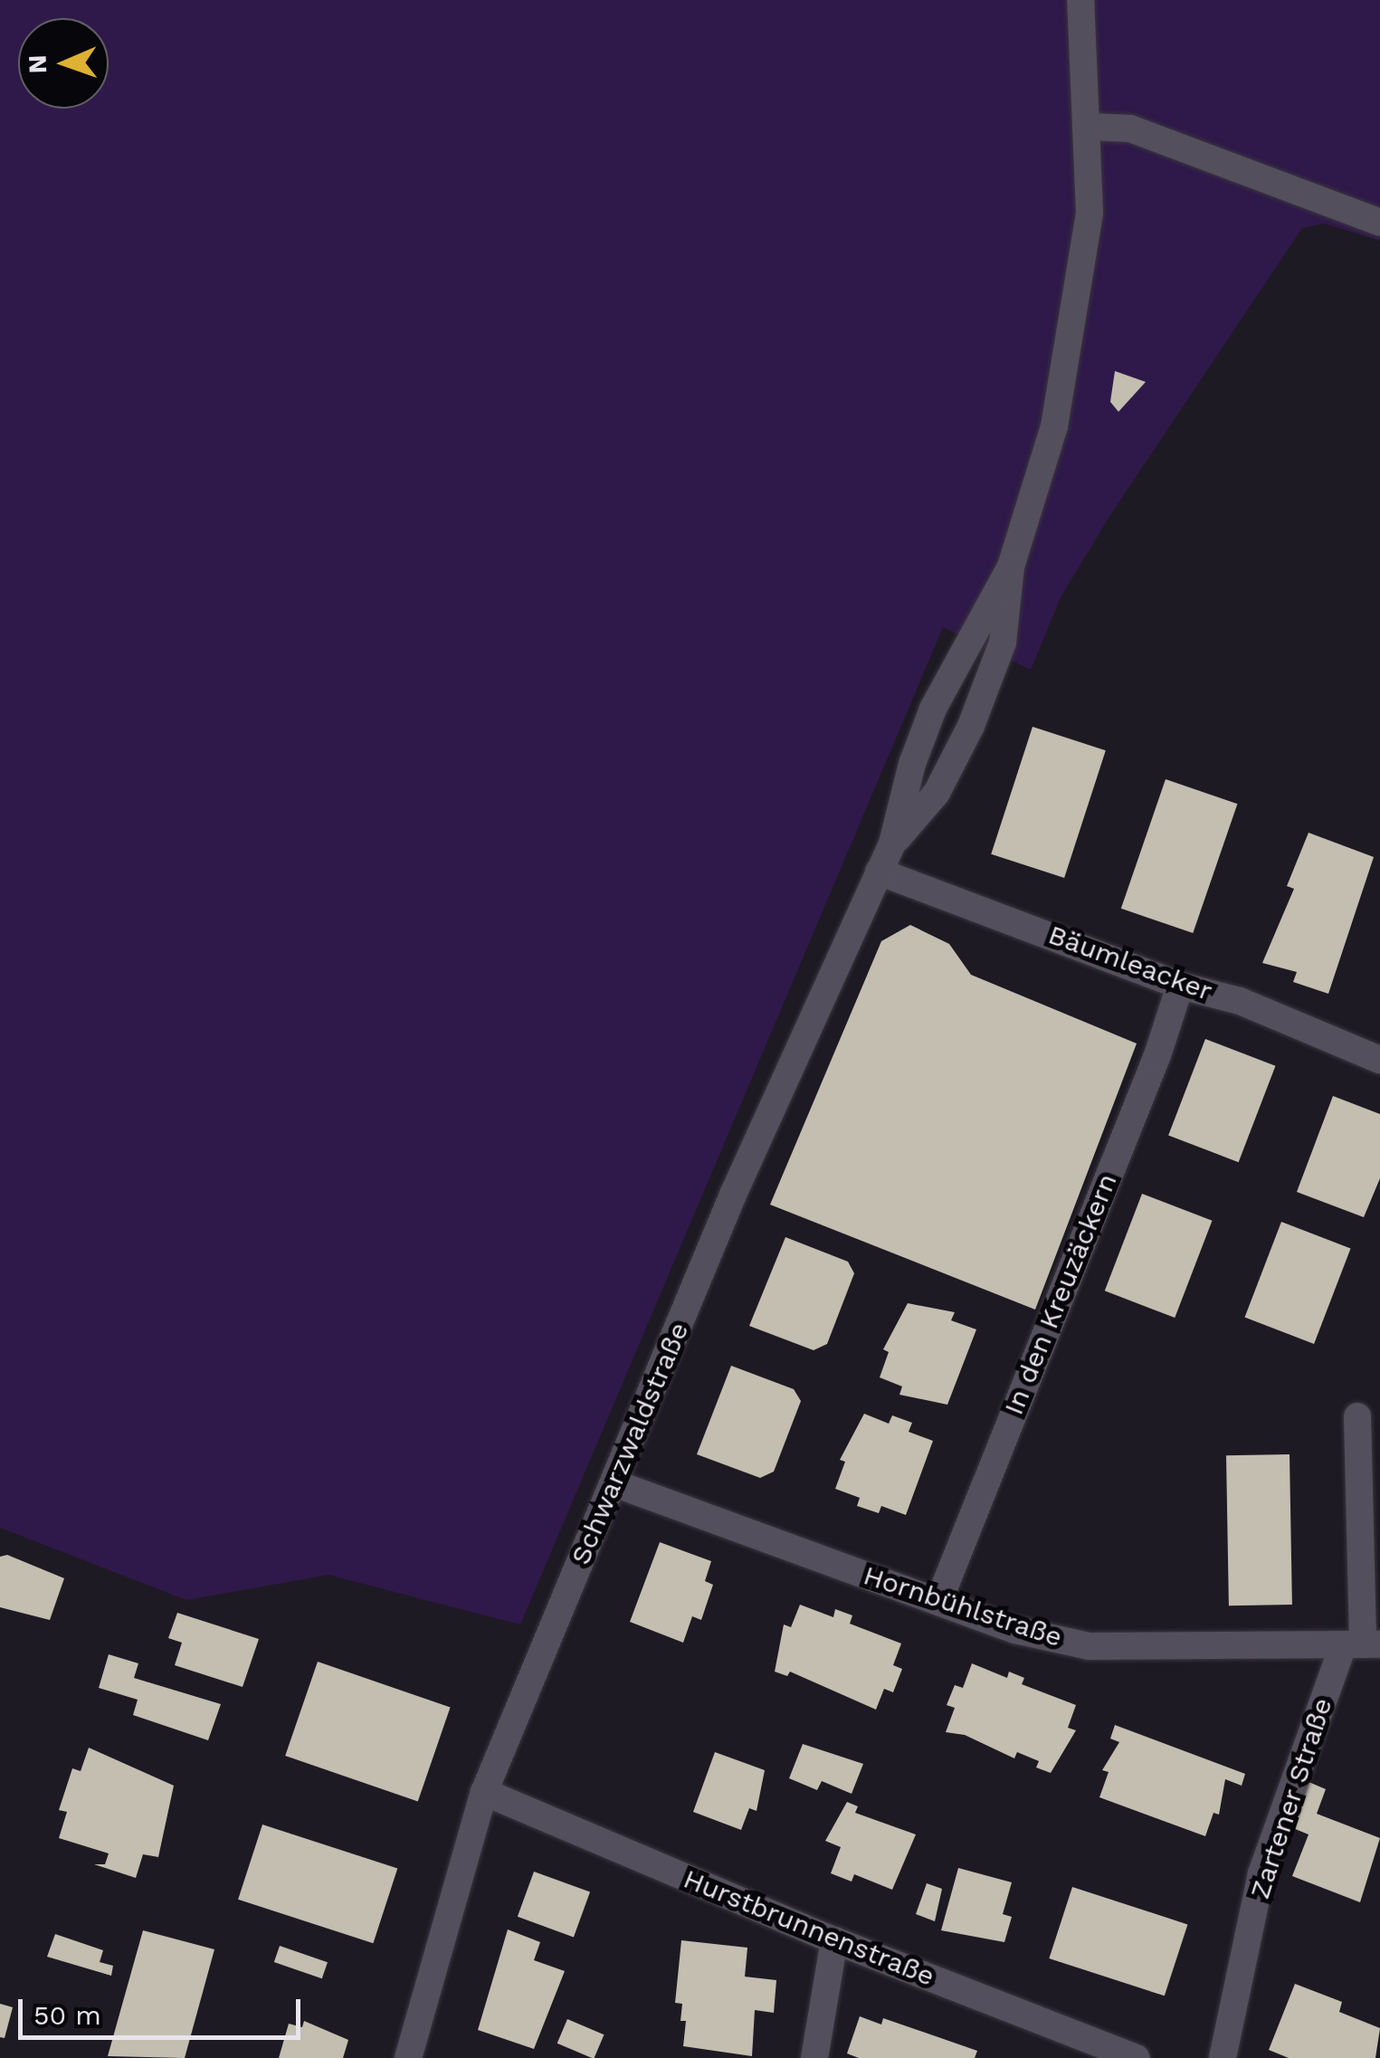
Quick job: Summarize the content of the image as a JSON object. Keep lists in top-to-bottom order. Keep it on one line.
{"streets":{"street":["Bäumleacker","In den Kreuzäckern","Schwarzwaldstraße","Hornbühlstraße","Zartener Straße","Hurstbrunnenstraße"]},"crossings":[["Bäumleacker","In den Kreuzäckern"],["Bäumleacker","Schwarzwaldstraße"],["In den Kreuzäckern","Hornbühlstraße"],["Schwarzwaldstraße","Hornbühlstraße"],["Schwarzwaldstraße","Hurstbrunnenstraße"],["Hornbühlstraße","Zartener Straße"]],"scale_bar":"50 m","north":"left"}
